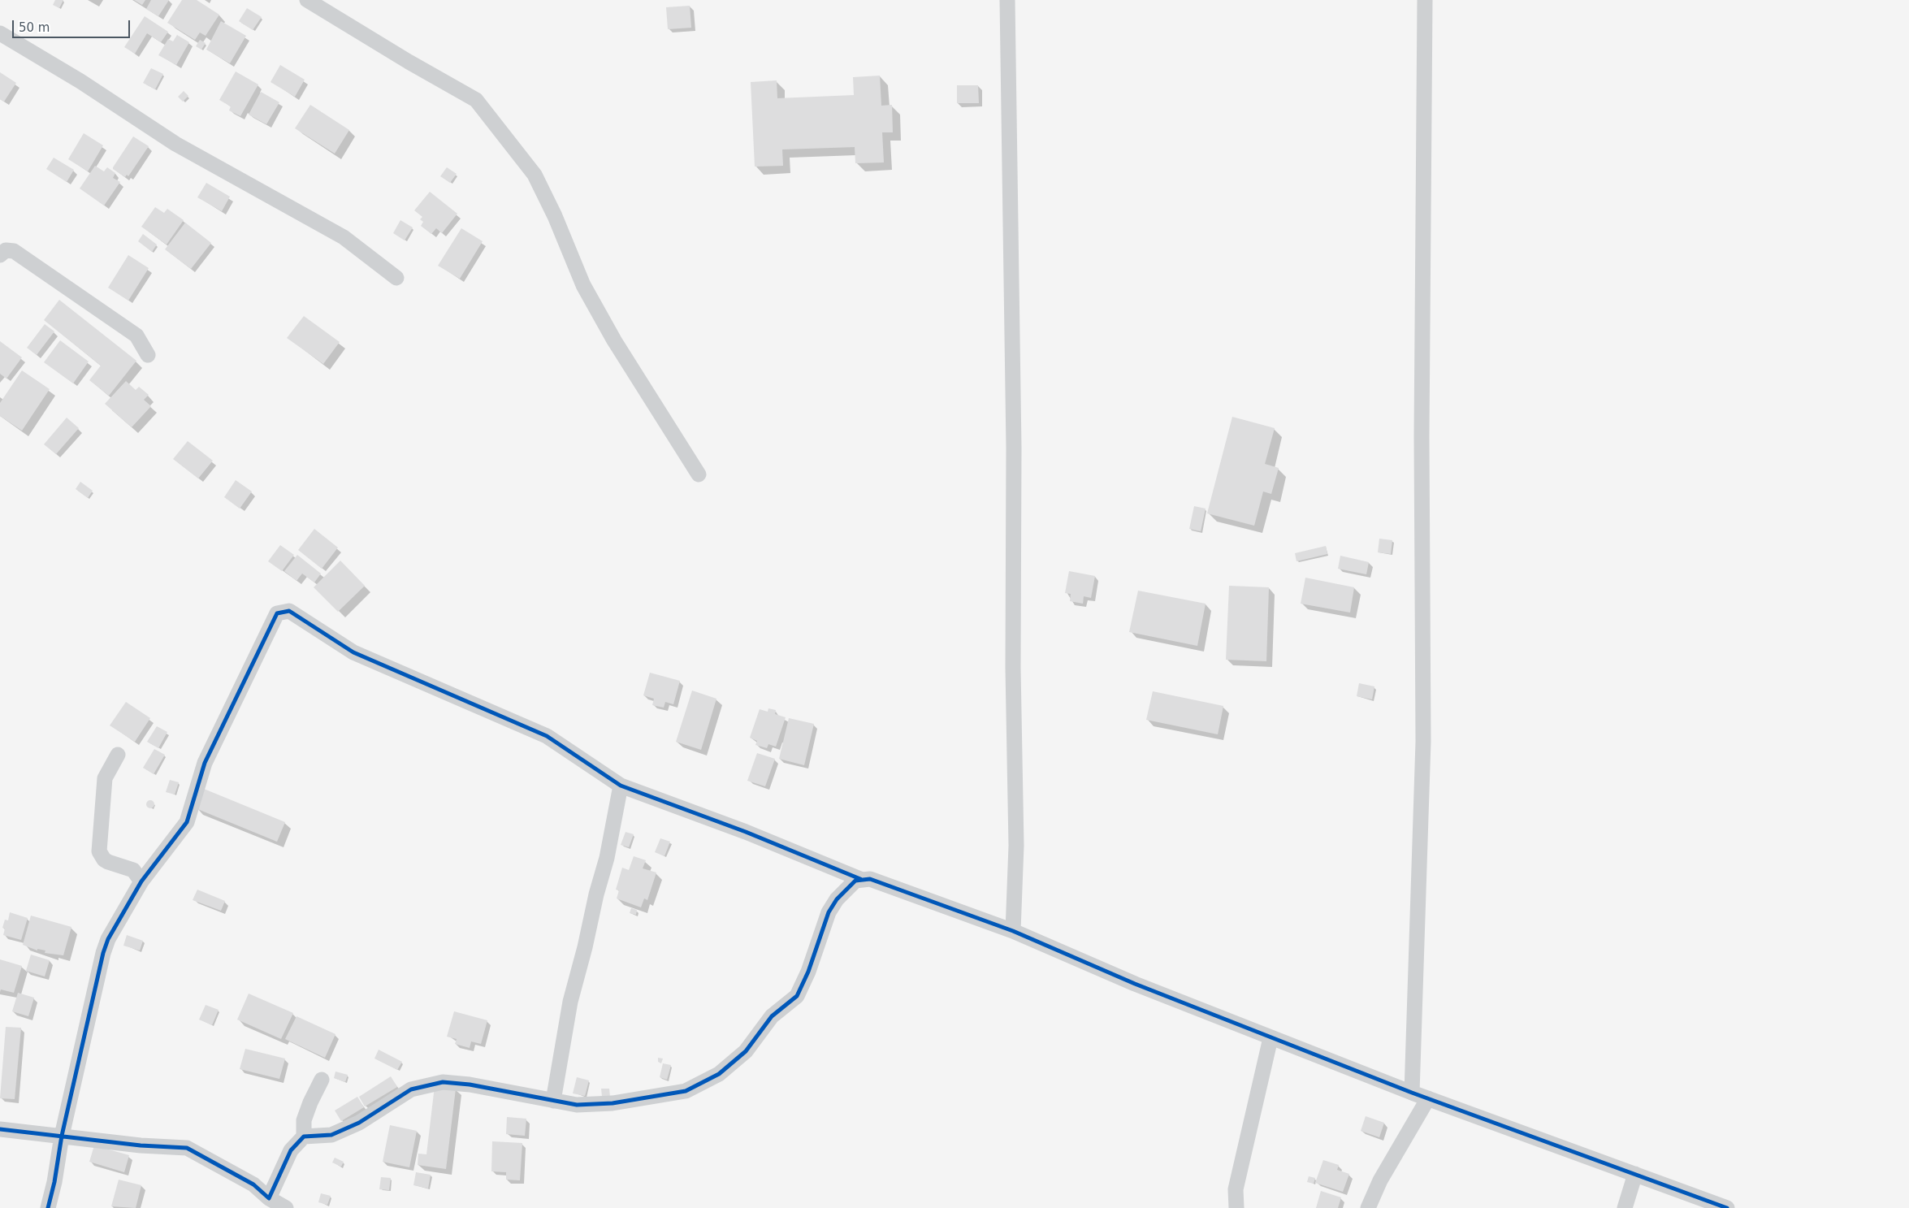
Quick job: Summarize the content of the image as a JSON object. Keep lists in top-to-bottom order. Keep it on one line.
{"scale_bar":"50 m"}
